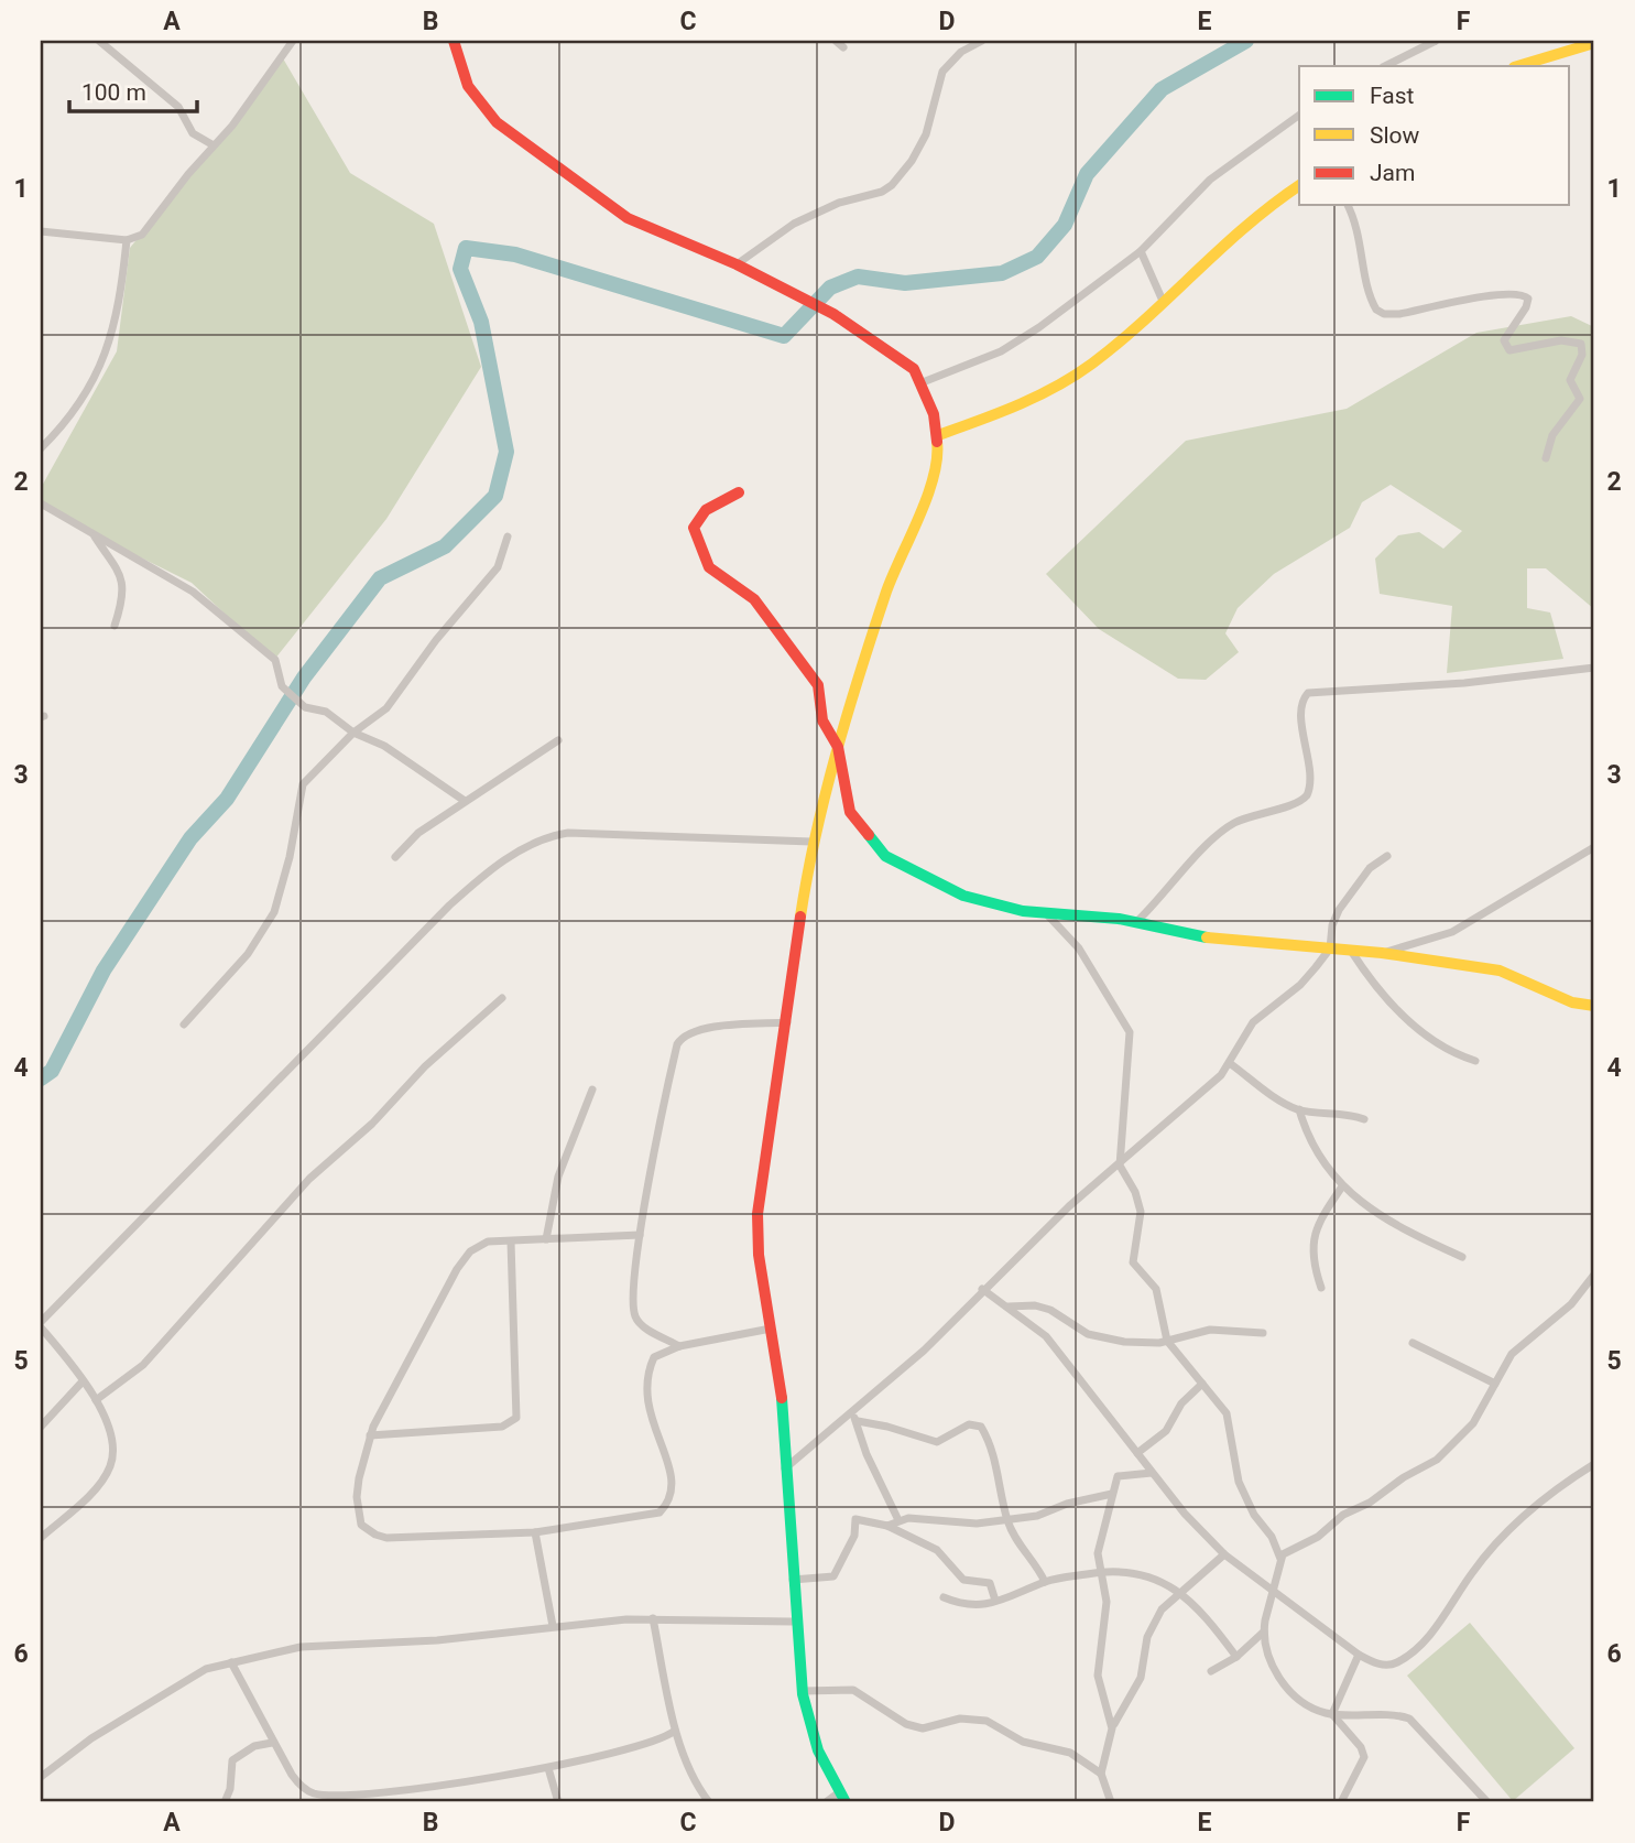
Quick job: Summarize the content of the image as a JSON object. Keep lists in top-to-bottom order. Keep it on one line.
{"legend":["Fast","Slow","Jam"],"scale_bar":"100 m","grid":{"columns":["A","B","C","D","E","F"],"rows":["1","2","3","4","5","6"]}}
